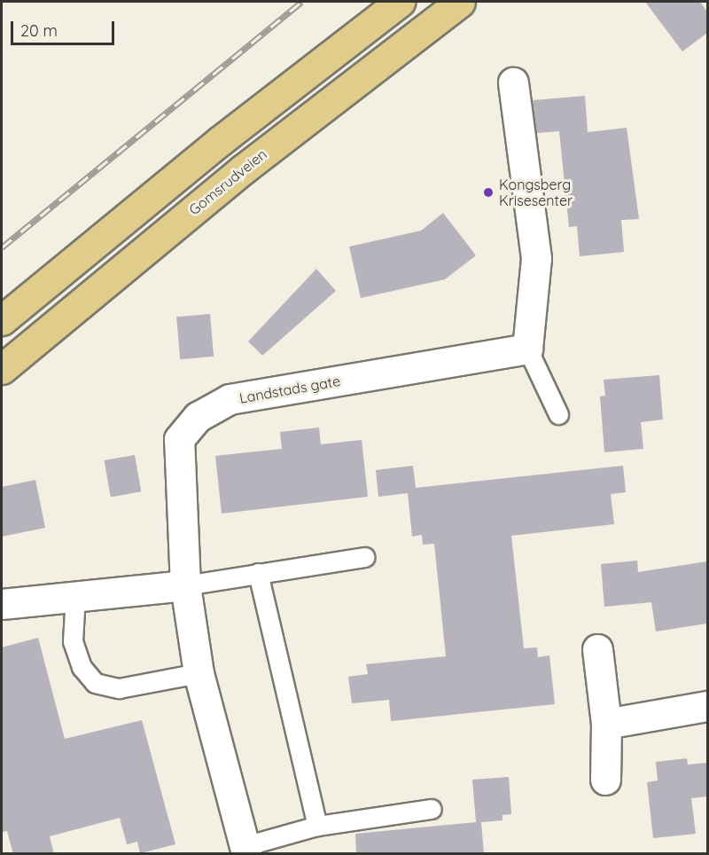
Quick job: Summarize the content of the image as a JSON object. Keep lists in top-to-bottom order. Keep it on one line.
{"streets":{"main road":["Gomsrudveien"],"street":["Landstads gate"]},"places":["Kongsberg Krisesenter"],"scale_bar":"20 m"}
